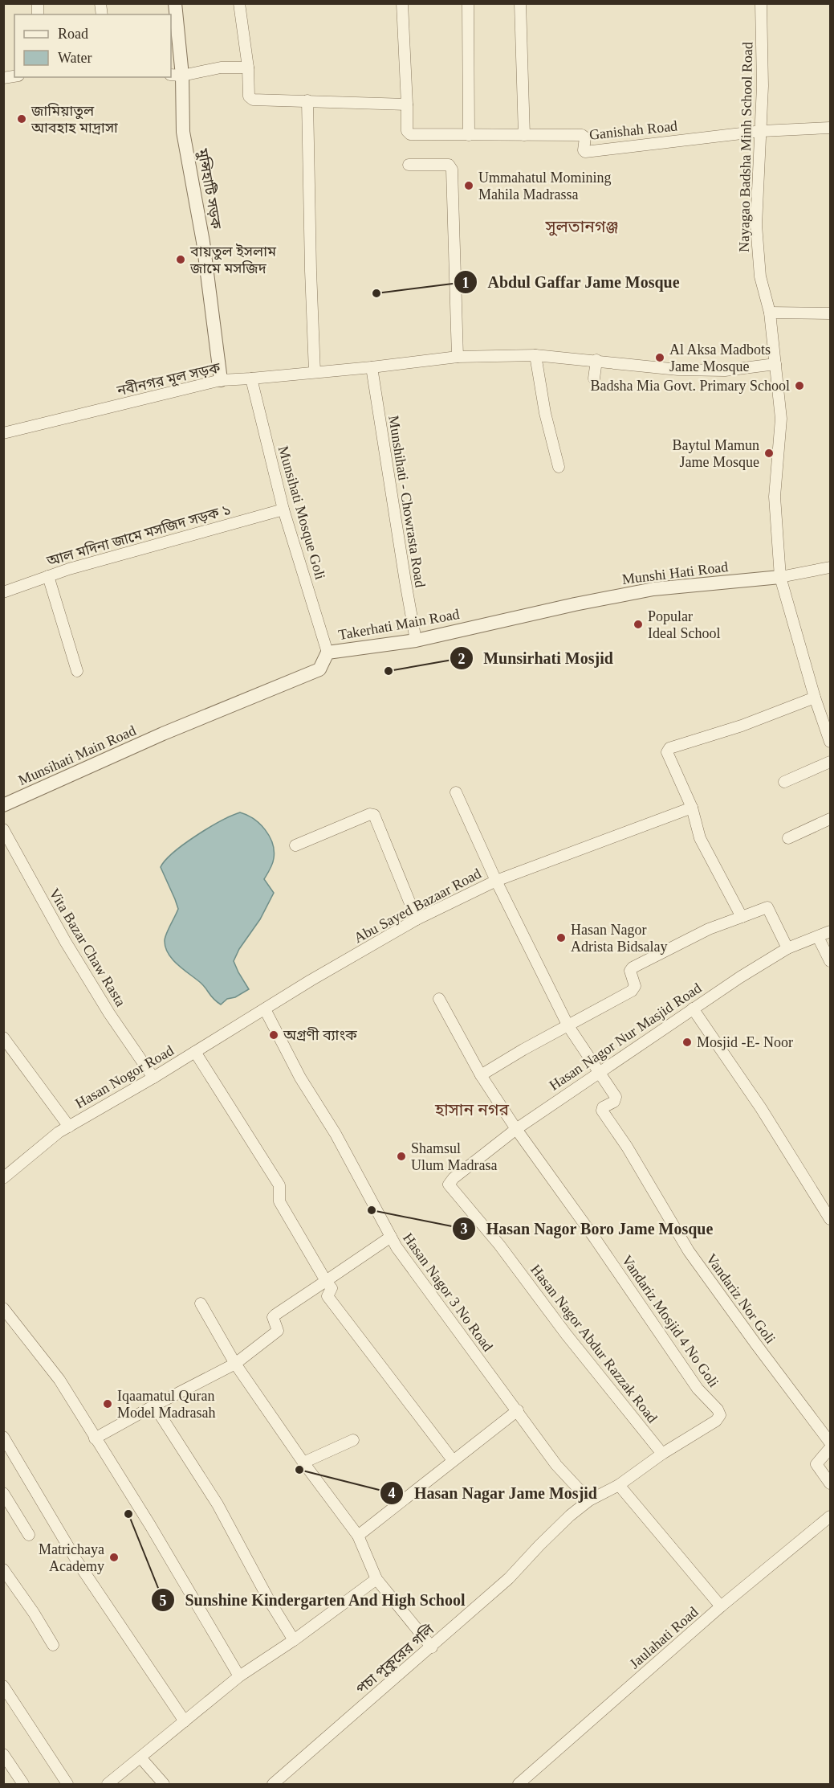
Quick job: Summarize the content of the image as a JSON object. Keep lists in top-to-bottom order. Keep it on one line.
{"streets":{"street":["Ganishah Road","Nayagao Badsha Minh School Road","মুন্সিহাটি সড়ক","নবীনগর মূল সড়ক","Munshihati - Chowrasta Road","Munsihati Mosque Goli","আল মদিনা জামে মসজিদ সড়ক ১","Munshi Hati Road","Takerhati Main Road","Munsihati Main Road","Abu Sayed Bazaar Road","Vita Bazar Chaw Rasta","Hasan Nagor Nur Masjid Road","Hasan Nogor Road","Hasan Nagor 3 No Road","Vandariz Nor Goli","Vandariz Mosjid 4 No Goli","Hasan Nagor Abdur Razzak Road","Jaulahati Road","পচা পুকুরের গলি"]},"crossings":[["Ganishah Road","Nayagao Badsha Minh School Road"],["Nayagao Badsha Minh School Road","নবীনগর মূল সড়ক"],["Nayagao Badsha Minh School Road","Munshi Hati Road"],["মুন্সিহাটি সড়ক","নবীনগর মূল সড়ক"],["নবীনগর মূল সড়ক","Munshihati - Chowrasta Road"],["নবীনগর মূল সড়ক","Munsihati Mosque Goli"],["Munshihati - Chowrasta Road","Takerhati Main Road"],["Munsihati Mosque Goli","আল মদিনা জামে মসজিদ সড়ক ১"],["Munsihati Mosque Goli","Takerhati Main Road"],["Munshi Hati Road","Takerhati Main Road"],["Takerhati Main Road","Munsihati Main Road"],["Abu Sayed Bazaar Road","Hasan Nagor Nur Masjid Road"],["Abu Sayed Bazaar Road","Hasan Nogor Road"],["Abu Sayed Bazaar Road","Hasan Nagor 3 No Road"],["Abu Sayed Bazaar Road","Vandariz Nor Goli"],["Vita Bazar Chaw Rasta","Hasan Nogor Road"],["Hasan Nagor Nur Masjid Road","Vandariz Nor Goli"],["Hasan Nagor Nur Masjid Road","Vandariz Mosjid 4 No Goli"],["Hasan Nagor Nur Masjid Road","Hasan Nagor Abdur Razzak Road"],["Hasan Nogor Road","Hasan Nagor 3 No Road"],["Hasan Nagor 3 No Road","পচা পুকুরের গলি"],["Vandariz Mosjid 4 No Goli","Hasan Nagor Abdur Razzak Road"],["Vandariz Mosjid 4 No Goli","পচা পুকুরের গলি"],["Hasan Nagor Abdur Razzak Road","পচা পুকুরের গলি"]],"districts":["সুলতানগঞ্জ","হাসান নগর"],"places":["জামিয়াতুল আবহাহ মাদ্রাসা","Ummahatul Momining Mahila Madrassa","বায়তুল ইসলাম জামে মসজিদ","Abdul Gaffar Jame Mosque","Al Aksa Madbots Jame Mosque","Badsha Mia Govt. Primary School","Baytul Mamun Jame Mosque","Popular Ideal School","Munsirhati Mosjid","Hasan Nagor Adrista Bidsalay","অগ্রণী ব্যাংক","Mosjid -E- Noor","Shamsul Ulum Madrasa","Hasan Nagor Boro Jame Mosque","Iqaamatul Quran Model Madrasah","Hasan Nagar Jame Mosjid","Sunshine Kindergarten And High School","Matrichaya Academy"],"legend":["Road","Water"]}
